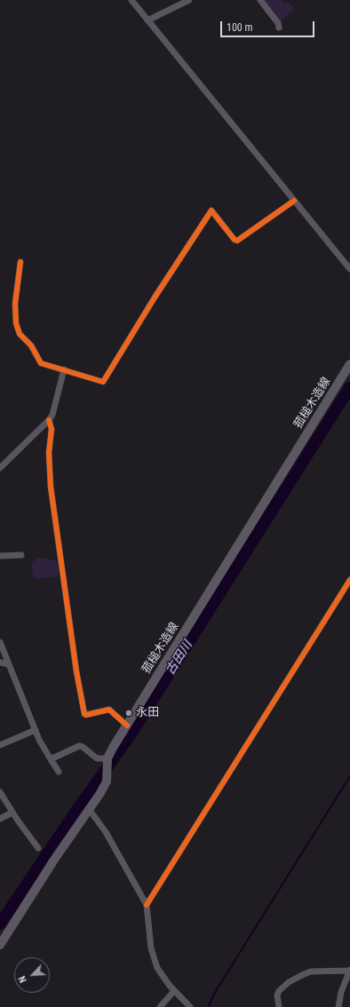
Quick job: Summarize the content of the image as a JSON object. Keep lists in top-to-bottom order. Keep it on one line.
{"streets":{"main road":["菰槌木造線"]},"water":["古田川"],"places":["永田"],"scale_bar":"100 m","north":"bottom left"}
